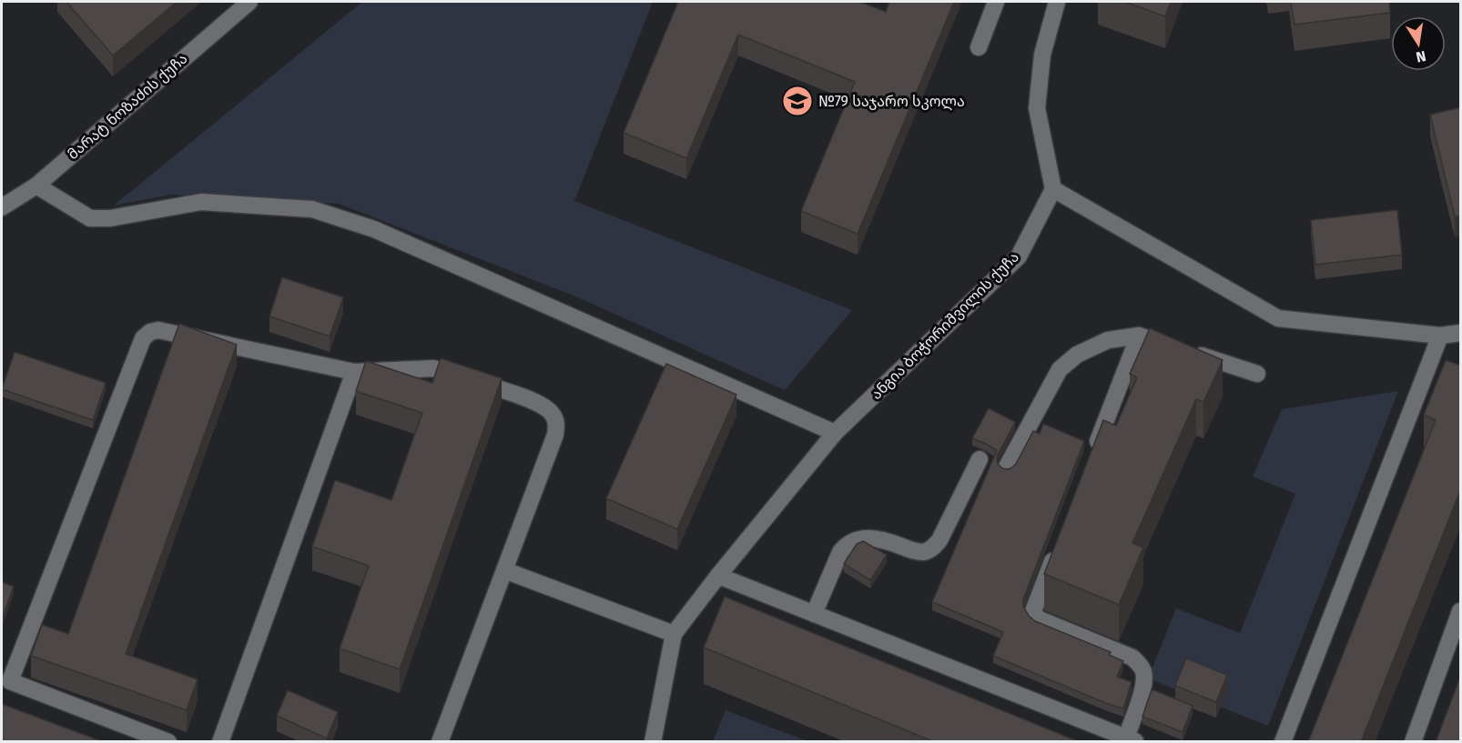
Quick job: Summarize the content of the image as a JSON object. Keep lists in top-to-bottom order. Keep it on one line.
{"streets":{"street":["მარატ ნოზაძის ქუჩა","ანგია ბოჭორიშვილის ქუჩა"]},"places":{"school or university":["№79 საჯარო სკოლა"]},"north":"bottom"}
